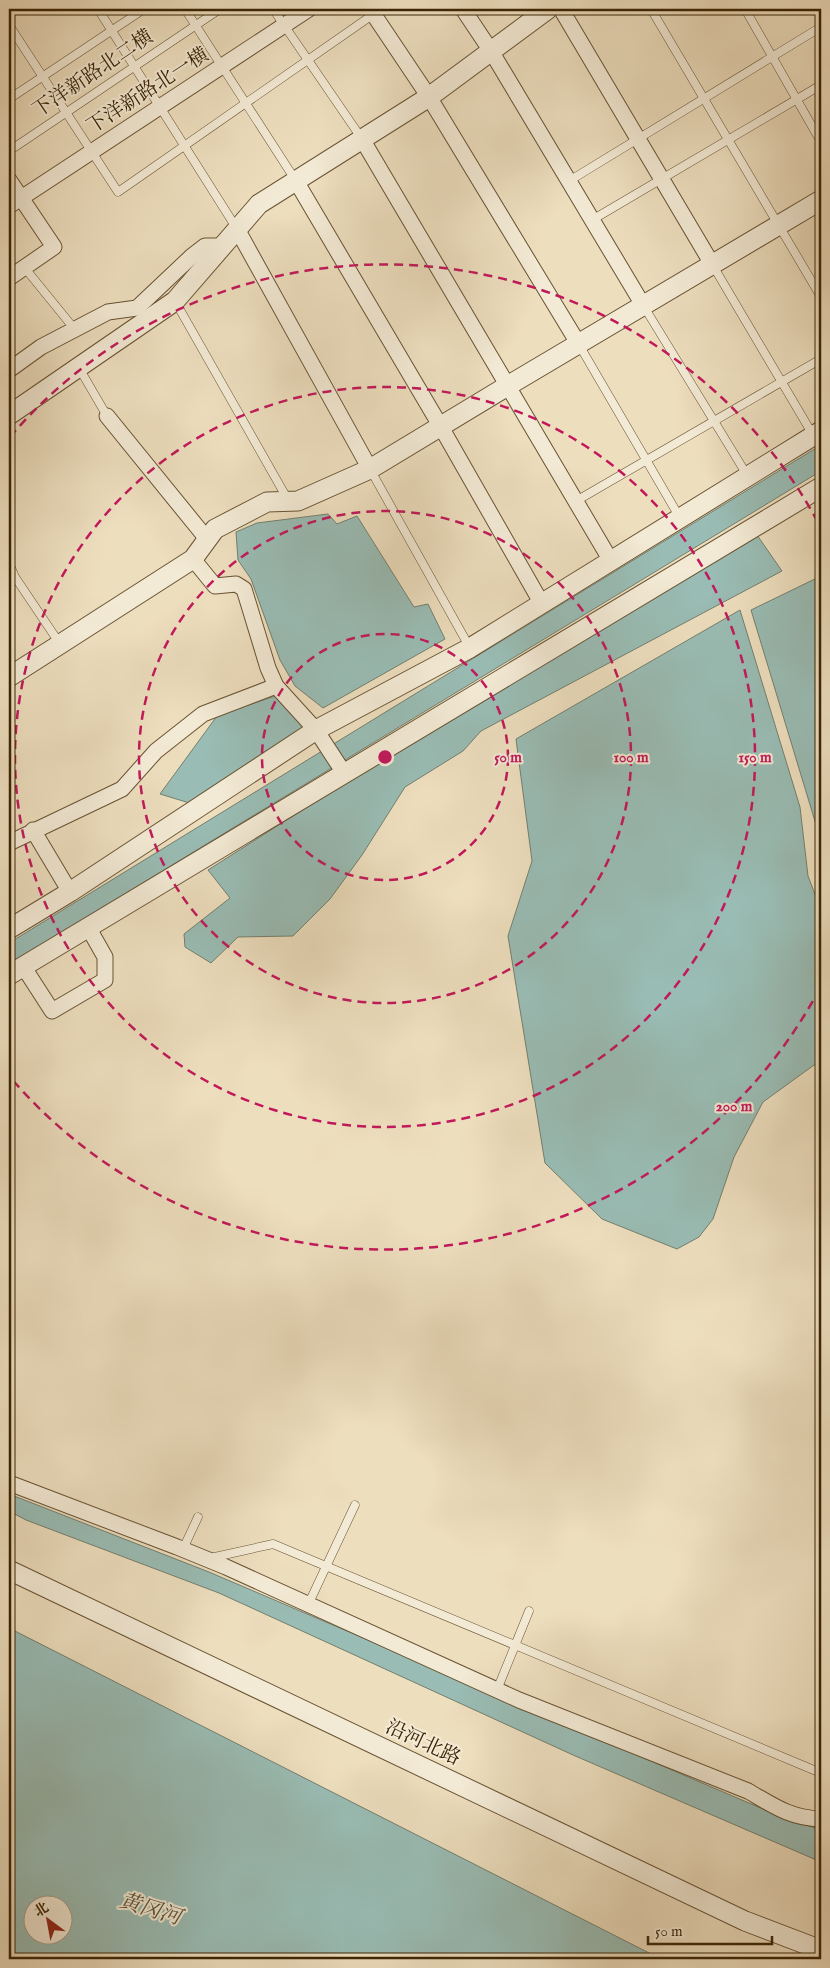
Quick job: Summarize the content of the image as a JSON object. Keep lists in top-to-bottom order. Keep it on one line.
{"streets":{"street":["下洋新路北一横","沿河北路"],"lane":["下洋新路北二横"]},"water":["黄冈河"],"scale_bar":"50 m","north":"top left","rings":["50 m","100 m","150 m","200 m"]}
